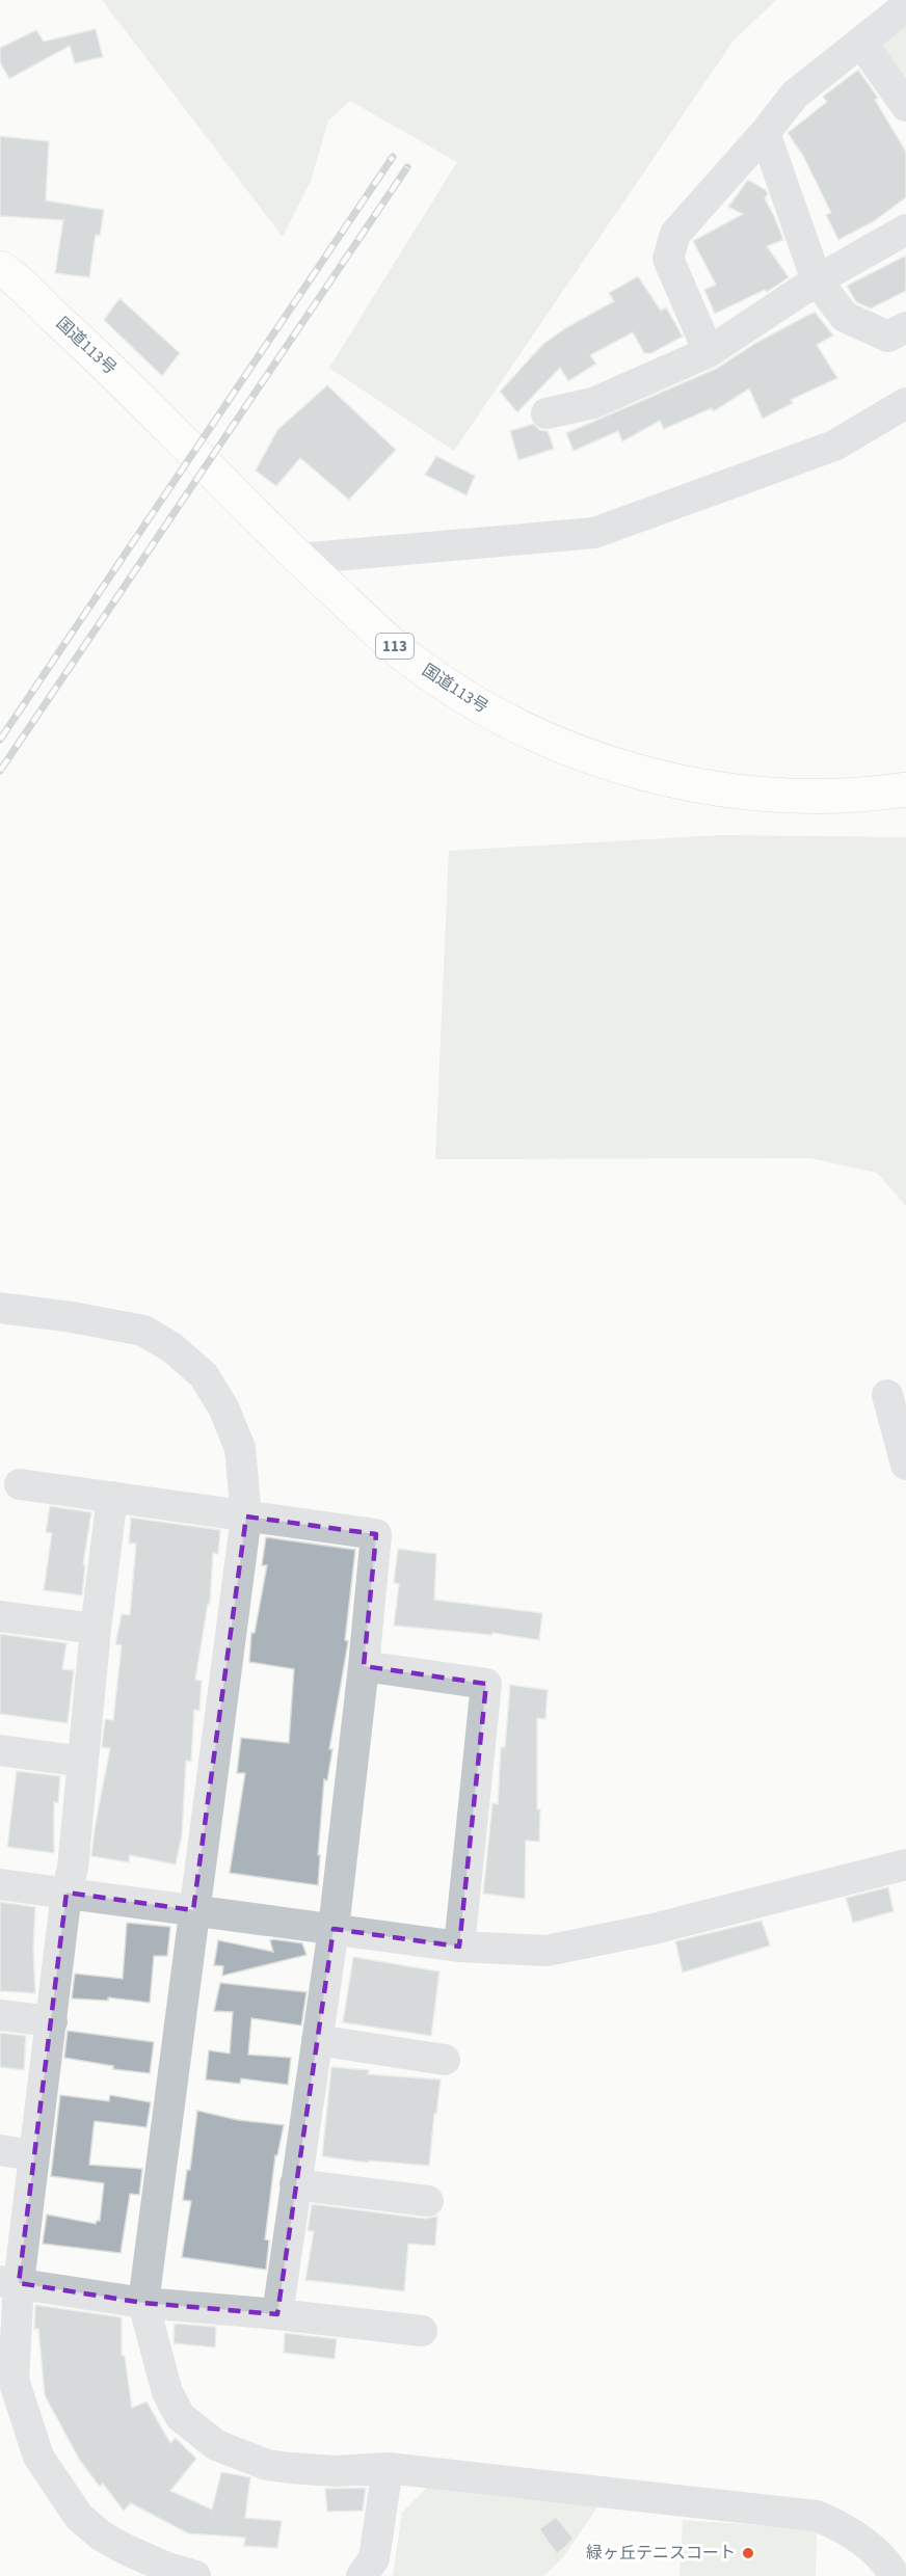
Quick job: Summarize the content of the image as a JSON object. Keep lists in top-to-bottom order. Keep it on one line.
{"streets":{"highway":["国道113号","113"]},"places":["緑ヶ丘テニスコート"]}
